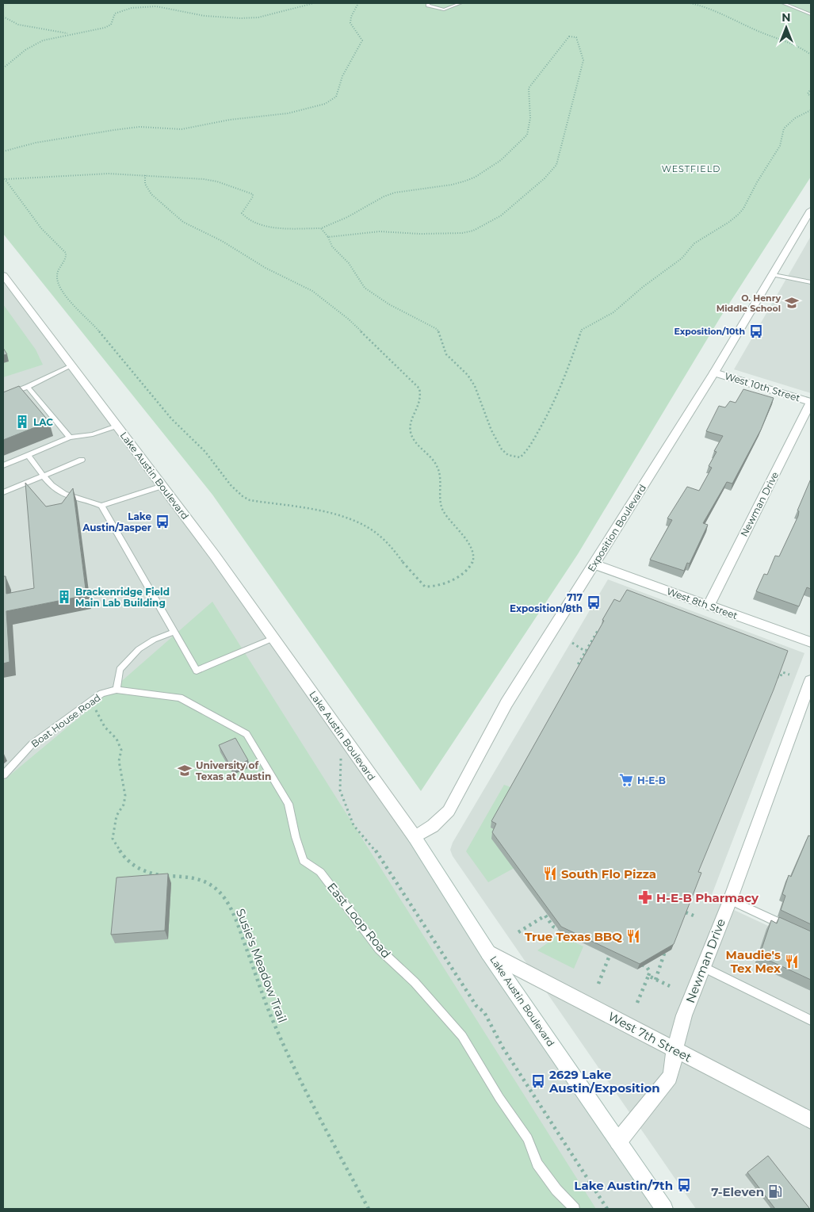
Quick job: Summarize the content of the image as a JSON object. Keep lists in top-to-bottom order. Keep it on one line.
{"streets":{"street":["West 10th Street","Lake Austin Boulevard","Newman Drive","Exposition Boulevard","West 8th Street","West 7th Street"],"lane":["Boat House Road","East Loop Road"],"path":["Susie's Meadow Trail"]},"crossings":[["West 10th Street","Newman Drive"],["West 10th Street","Exposition Boulevard"],["Lake Austin Boulevard","Newman Drive"],["Lake Austin Boulevard","Exposition Boulevard"],["Lake Austin Boulevard","West 7th Street"],["Newman Drive","West 8th Street"],["Newman Drive","West 7th Street"],["Exposition Boulevard","West 8th Street"],["Boat House Road","East Loop Road"],["Boat House Road","Susie's Meadow Trail"]],"districts":["WESTFIELD"],"places":{"school or university":["O. Henry Middle School","University of Texas at Austin"],"bus stop":["Exposition/10th","Lake Austin/Jasper","717 Exposition/8th","2629 Lake Austin/Exposition","Lake Austin/7th"],"building":["LAC","Brackenridge Field Main Lab Building"],"supermarket":["H-E-B"],"restaurant":["South Flo Pizza","True Texas BBQ","Maudie's Tex Mex"],"pharmacy":["H-E-B Pharmacy"],"fuel station":["7-Eleven"]},"north":"top"}
